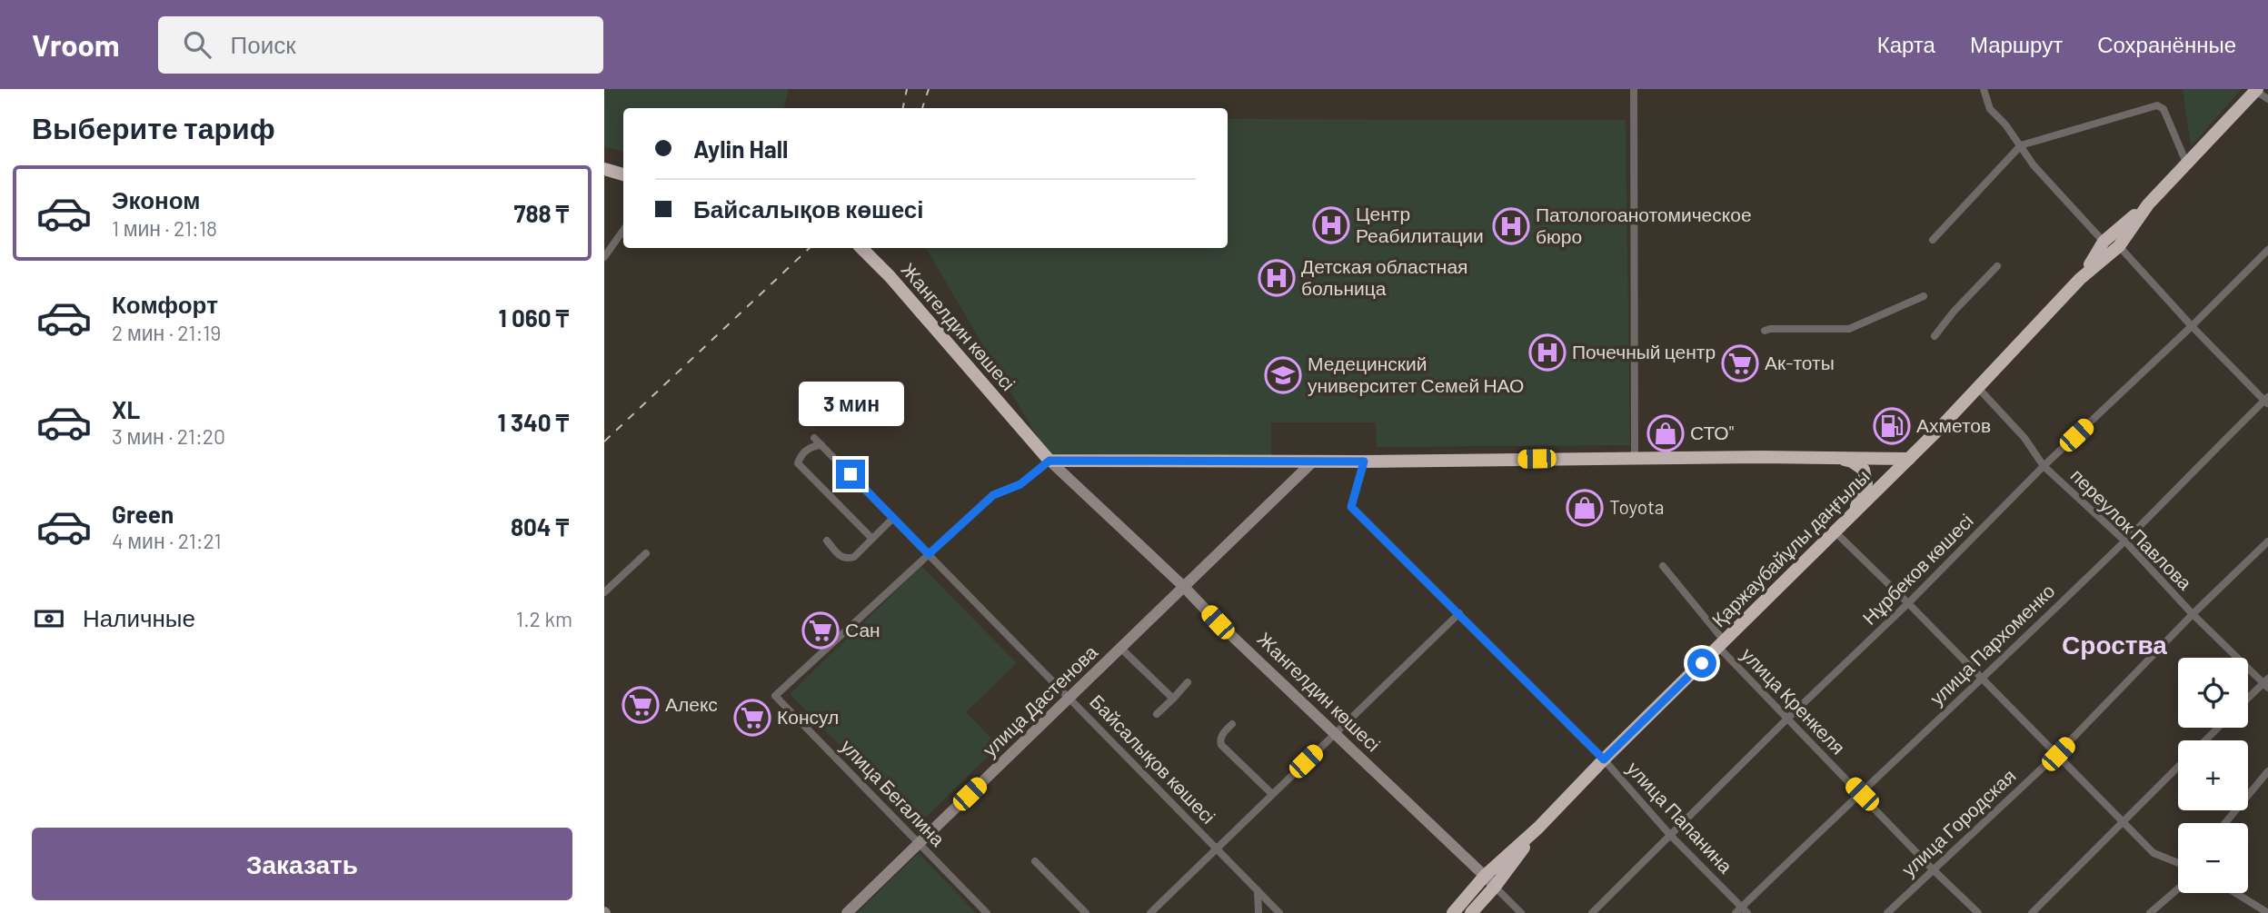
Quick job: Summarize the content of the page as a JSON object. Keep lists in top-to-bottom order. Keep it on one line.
{"streets":{"highway":["Жангелдин көшесі","Қаржаубайұлы даңғылы"],"street":["переулок Павлова","Нұрбеков көшесі","улица Пархоменко","улица Дастенова","улица Кренкеля","Байсалықов көшесі","улица Бегалина","улица Папанина","улица Городская"]},"crossings":[["Жангелдин көшесі","Қаржаубайұлы даңғылы"],["Жангелдин көшесі","улица Дастенова"],["переулок Павлова","Нұрбеков көшесі"],["переулок Павлова","улица Пархоменко"],["переулок Павлова","улица Городская"],["Қаржаубайұлы даңғылы","улица Кренкеля"],["Қаржаубайұлы даңғылы","улица Папанина"],["Нұрбеков көшесі","улица Кренкеля"],["Нұрбеков көшесі","улица Папанина"],["улица Пархоменко","улица Кренкеля"],["улица Пархоменко","улица Папанина"],["улица Дастенова","Байсалықов көшесі"],["улица Дастенова","улица Бегалина"],["улица Кренкеля","улица Городская"],["Байсалықов көшесі","улица Бегалина"]],"districts":["Сроства"],"places":{"hospital":["Центр Реабилитации","Патологоанотомическое бюро","Детская областная больница","Почечный центр"],"supermarket":["Ак-тоты","Сан","Алекс","Консул"],"school or university":["Медецинский университет Семей НАО"],"fuel station":["Ахметов"],"shop":["СТО\"","Toyota"]},"page":{"header":"Vroom","search":"Поиск","nav":["Карта","Маршрут","Сохранённые"],"heading":"Выберите тариф","banner":["Aylin Hall","Байсалықов көшесі"],"list":[{"name":"Эконом","note":"1 мин · 21:18","value":"788 ₸"},{"name":"Комфорт","note":"2 мин · 21:19","value":"1 060 ₸"},{"name":"XL","note":"3 мин · 21:20","value":"1 340 ₸"},{"name":"Green","note":"4 мин · 21:21","value":"804 ₸"}],"bubble":"3 мин","pay":["Наличные","1.2 km"],"map_buttons":["+","−"],"buttons":"Заказать"}}
